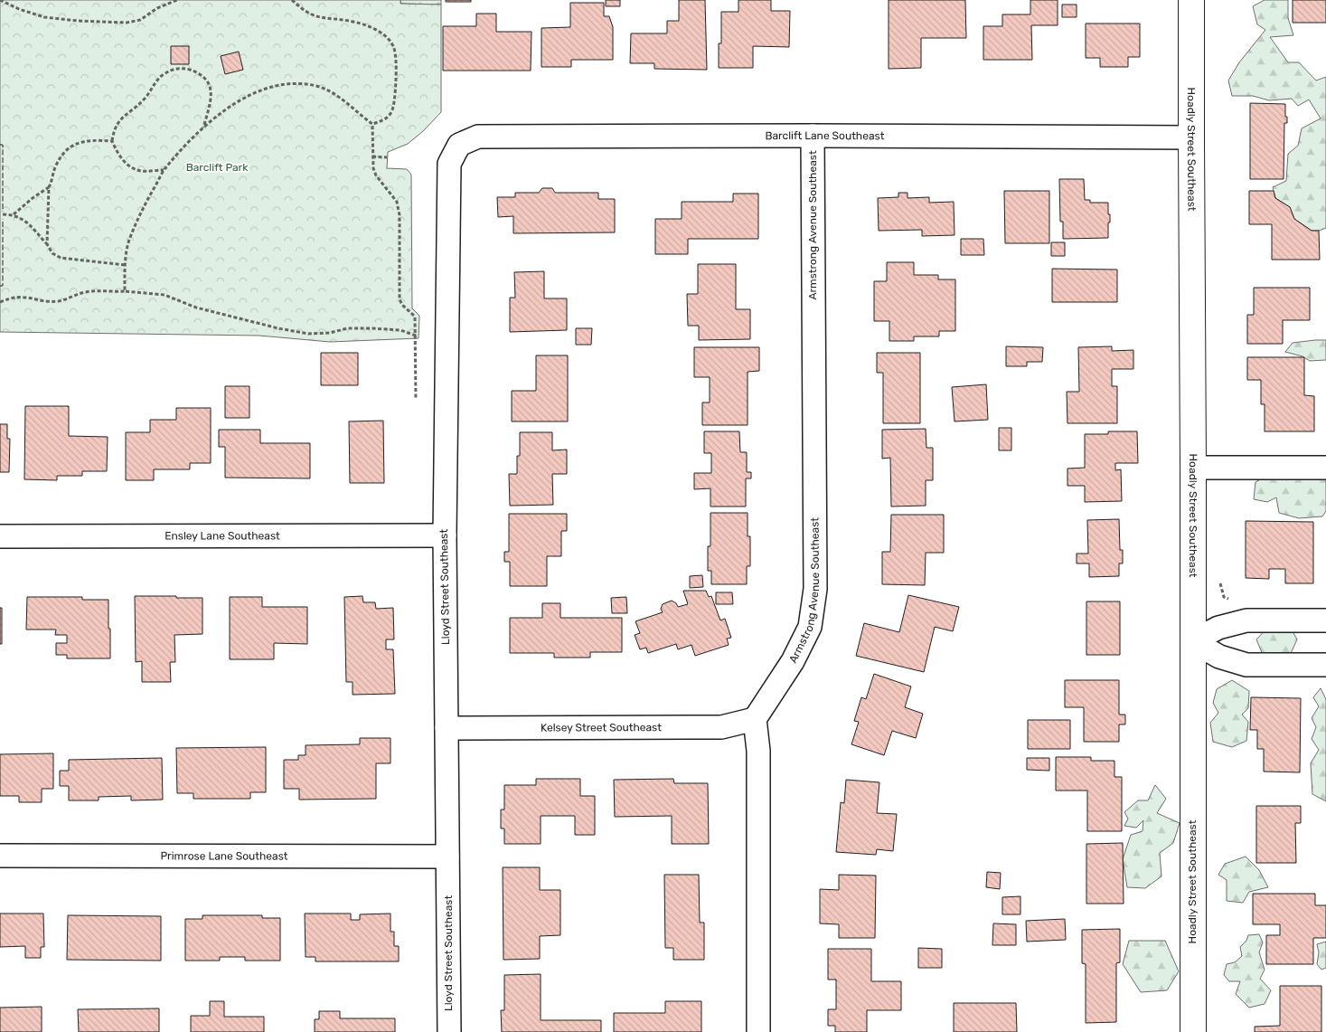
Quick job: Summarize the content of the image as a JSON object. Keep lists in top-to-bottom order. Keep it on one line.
{"streets":{"street":["Barclift Lane Southeast","Hoadly Street Southeast","Armstrong Avenue Southeast","Ensley Lane Southeast","Lloyd Street Southeast","Kelsey Street Southeast","Primrose Lane Southeast"]},"crossings":[["Barclift Lane Southeast","Hoadly Street Southeast"],["Barclift Lane Southeast","Armstrong Avenue Southeast"],["Barclift Lane Southeast","Lloyd Street Southeast"],["Armstrong Avenue Southeast","Kelsey Street Southeast"],["Ensley Lane Southeast","Lloyd Street Southeast"],["Lloyd Street Southeast","Kelsey Street Southeast"],["Lloyd Street Southeast","Primrose Lane Southeast"]],"parks":["Barclift Park"]}
